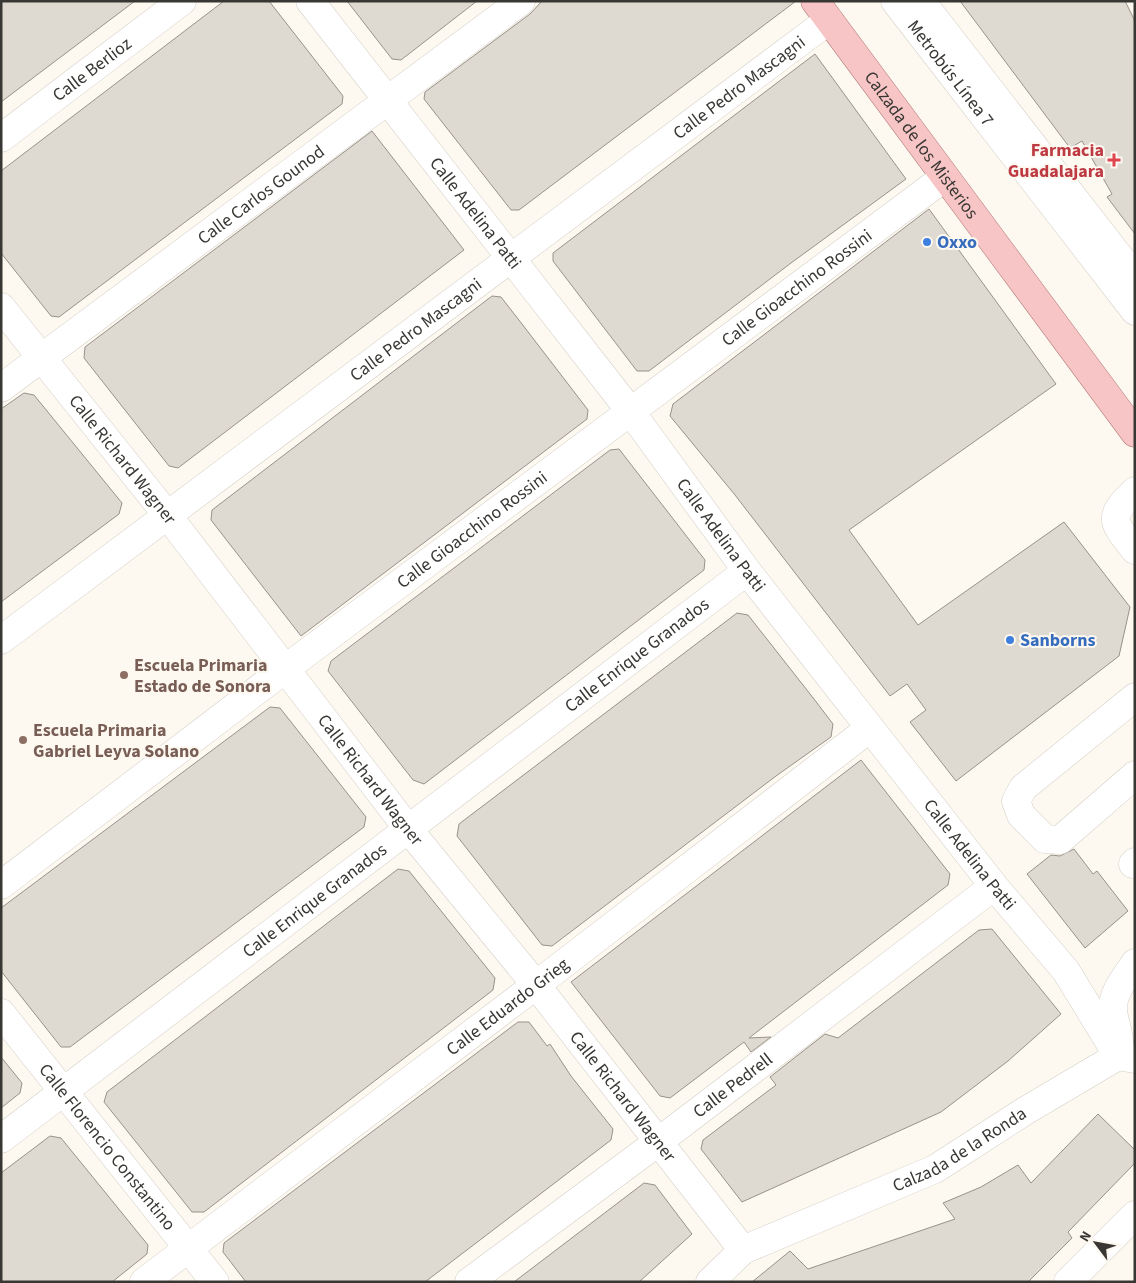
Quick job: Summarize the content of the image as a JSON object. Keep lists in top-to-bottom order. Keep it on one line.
{"streets":{"main road":["Calzada de los Misterios"],"street":["Calle Berlioz","Metrobús Línea 7","Calle Pedro Mascagni","Calle Carlos Gounod","Calle Adelina Patti","Calle Gioacchino Rossini","Calle Richard Wagner","Calle Enrique Granados","Calle Eduardo Grieg","Calle Pedrell","Calle Florencio Constantino","Calzada de la Ronda"]},"crossings":[["Calle Pedro Mascagni","Calzada de los Misterios"],["Calle Pedro Mascagni","Calle Adelina Patti"],["Calle Pedro Mascagni","Calle Richard Wagner"],["Calzada de los Misterios","Calle Gioacchino Rossini"],["Calle Carlos Gounod","Calle Adelina Patti"],["Calle Carlos Gounod","Calle Richard Wagner"],["Calle Adelina Patti","Calle Gioacchino Rossini"],["Calle Adelina Patti","Calle Enrique Granados"],["Calle Adelina Patti","Calle Eduardo Grieg"],["Calle Adelina Patti","Calle Pedrell"],["Calle Adelina Patti","Calzada de la Ronda"],["Calle Gioacchino Rossini","Calle Richard Wagner"],["Calle Richard Wagner","Calle Enrique Granados"],["Calle Richard Wagner","Calle Eduardo Grieg"],["Calle Richard Wagner","Calle Pedrell"],["Calle Richard Wagner","Calzada de la Ronda"],["Calle Enrique Granados","Calle Florencio Constantino"],["Calle Eduardo Grieg","Calle Florencio Constantino"]],"places":{"health":["Farmacia Guadalajara"],"other":["Oxxo","Sanborns","Escuela Primaria Estado de Sonora","Escuela Primaria Gabriel Leyva Solano"]},"north":"top left"}
